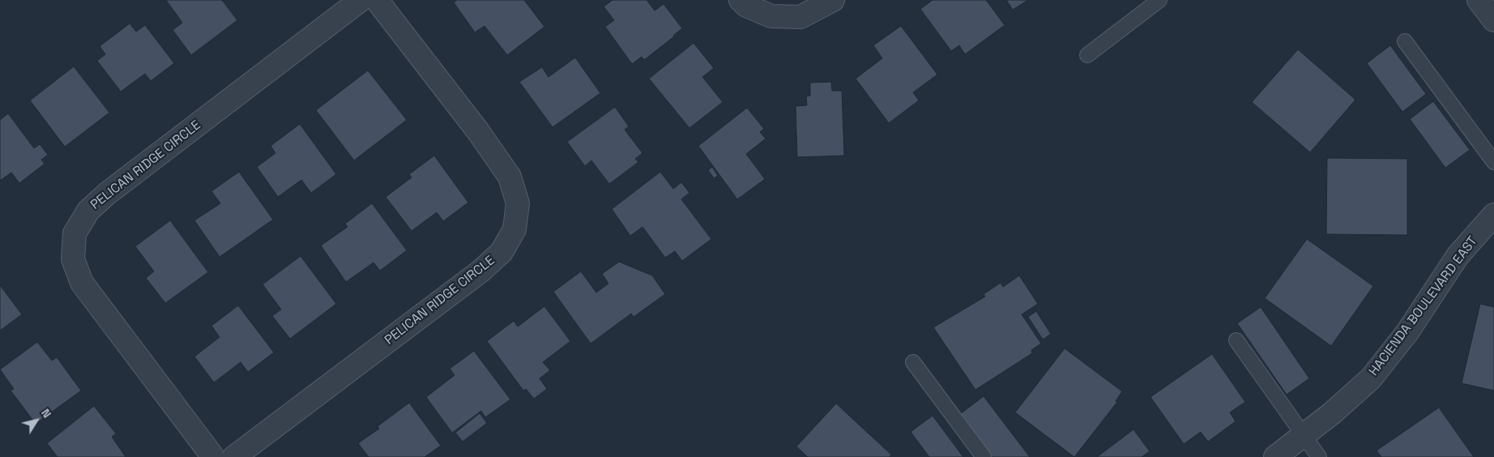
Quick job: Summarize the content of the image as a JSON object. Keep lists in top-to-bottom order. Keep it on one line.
{"streets":{"street":["PELICAN RIDGE CIRCLE","HACIENDA BOULEVARD EAST"]},"north":"top right"}
